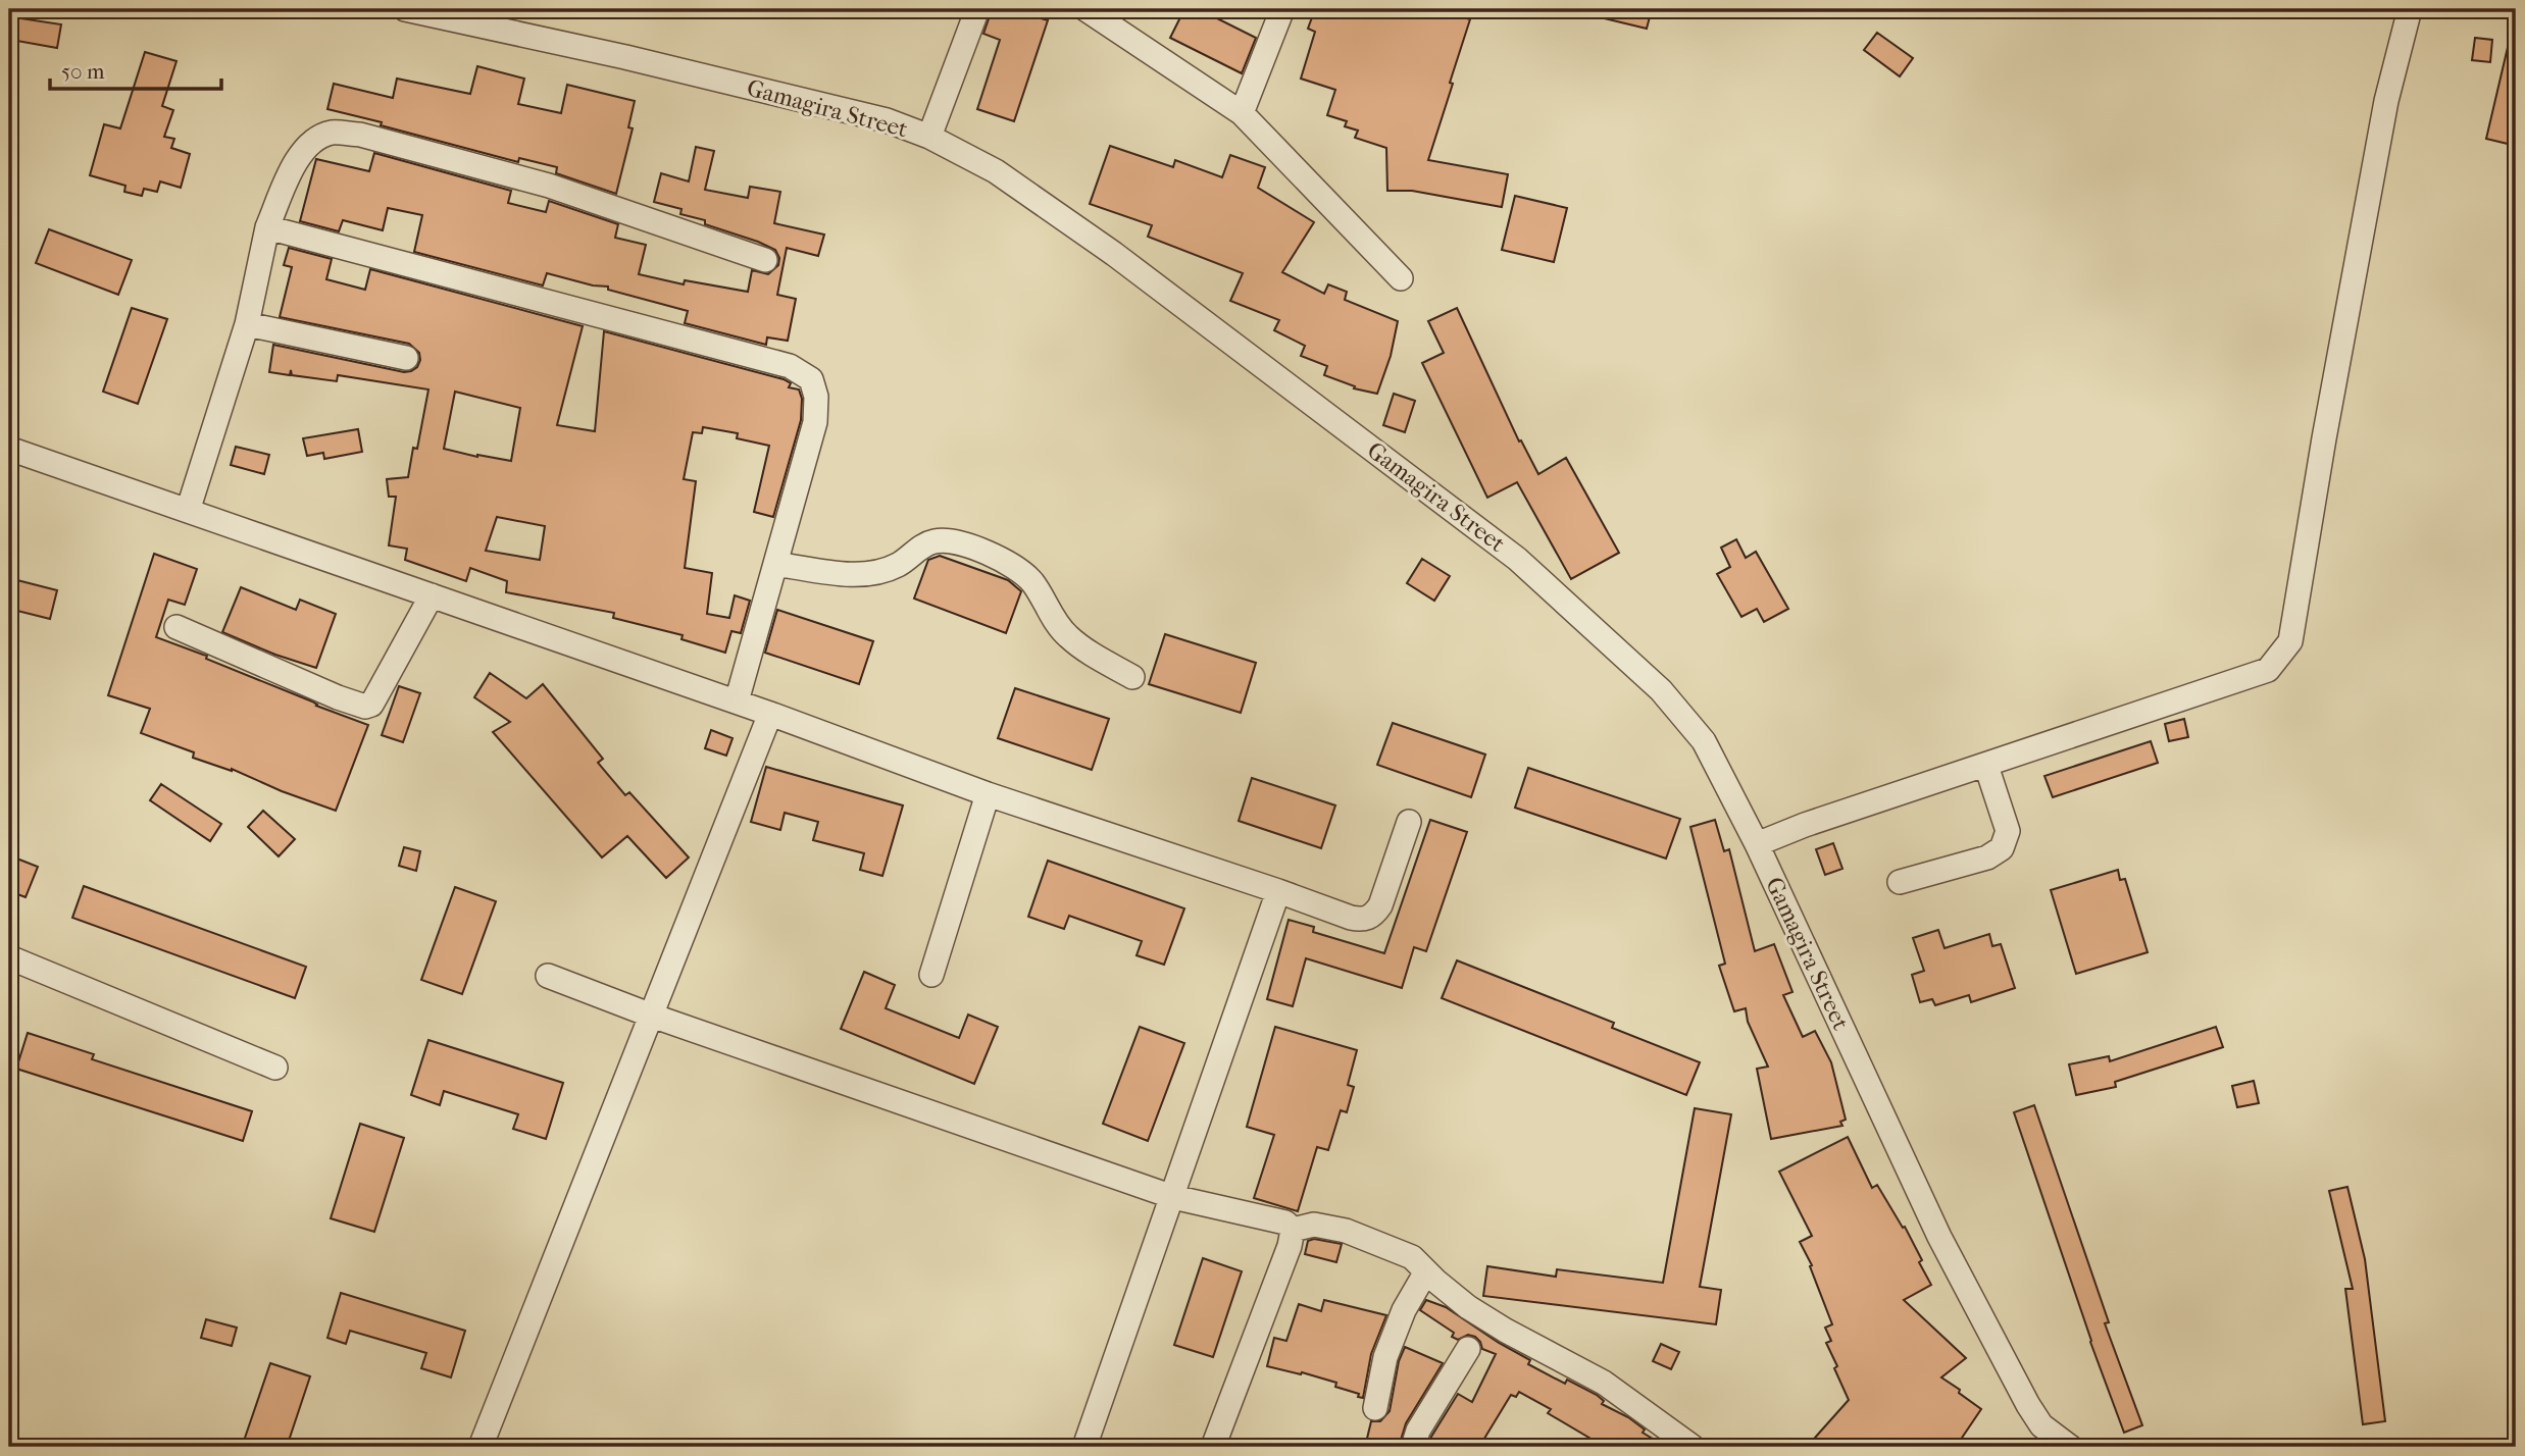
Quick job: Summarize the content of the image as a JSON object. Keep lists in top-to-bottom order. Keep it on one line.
{"streets":{"street":["Gamagira Street"]},"scale_bar":"50 m"}
